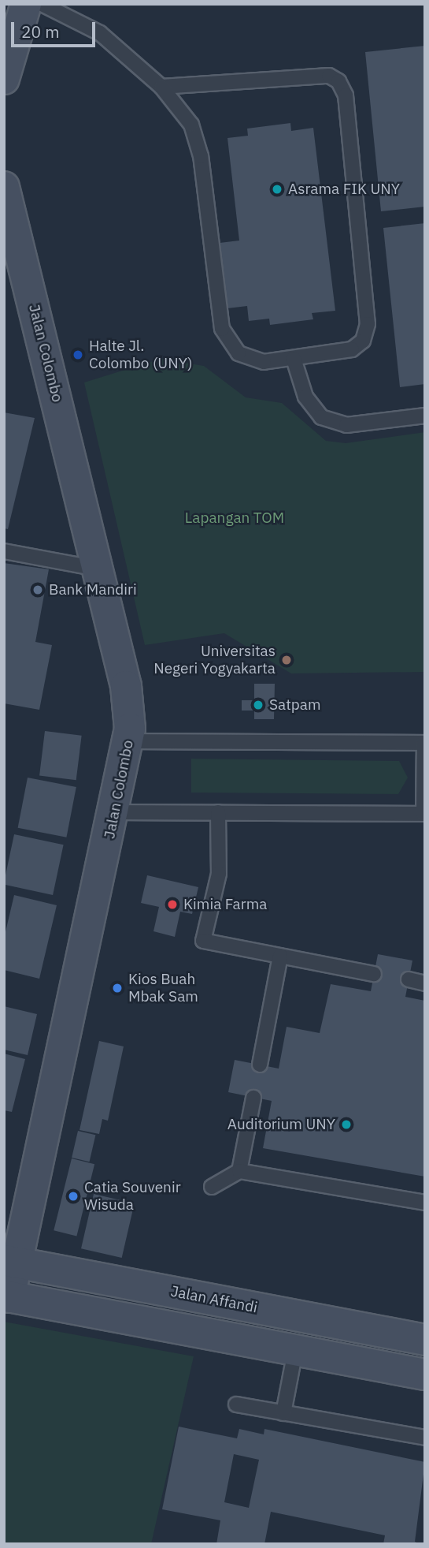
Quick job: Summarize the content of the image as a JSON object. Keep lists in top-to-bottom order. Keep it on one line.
{"streets":{"main road":["Jalan Colombo","Jalan Affandi"]},"crossings":[["Jalan Colombo","Jalan Affandi"]],"parks":["Lapangan TOM"],"places":["Asrama FIK UNY","Halte Jl. Colombo (UNY)","Bank Mandiri","Universitas Negeri Yogyakarta","Satpam","Kimia Farma","Kios Buah Mbak Sam","Auditorium UNY","Catia Souvenir Wisuda"],"scale_bar":"20 m"}
